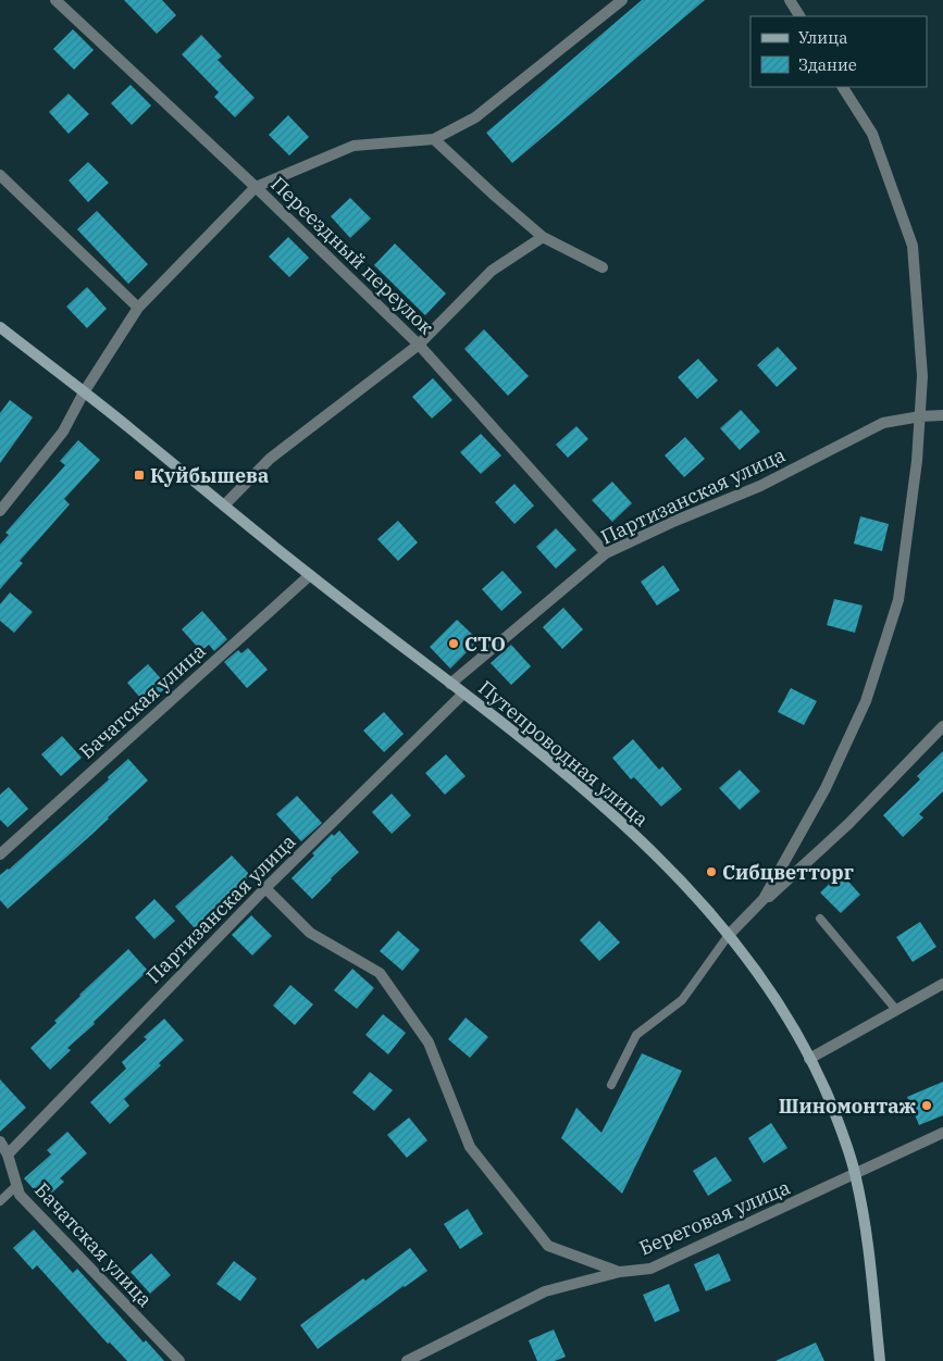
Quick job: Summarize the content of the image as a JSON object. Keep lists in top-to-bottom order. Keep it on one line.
{"streets":{"main road":["Путепроводная улица"],"street":["Переездный переулок","Партизанская улица","Бачатская улица","Береговая улица"]},"crossings":[["Переездный переулок","Партизанская улица"],["Партизанская улица","Бачатская улица"],["Партизанская улица","Путепроводная улица"],["Бачатская улица","Путепроводная улица"],["Путепроводная улица","Береговая улица"]],"places":{"transit":["Куйбышева"],"other":["СТО","Сибцветторг","Шиномонтаж"]},"legend":["Улица","Здание"]}
